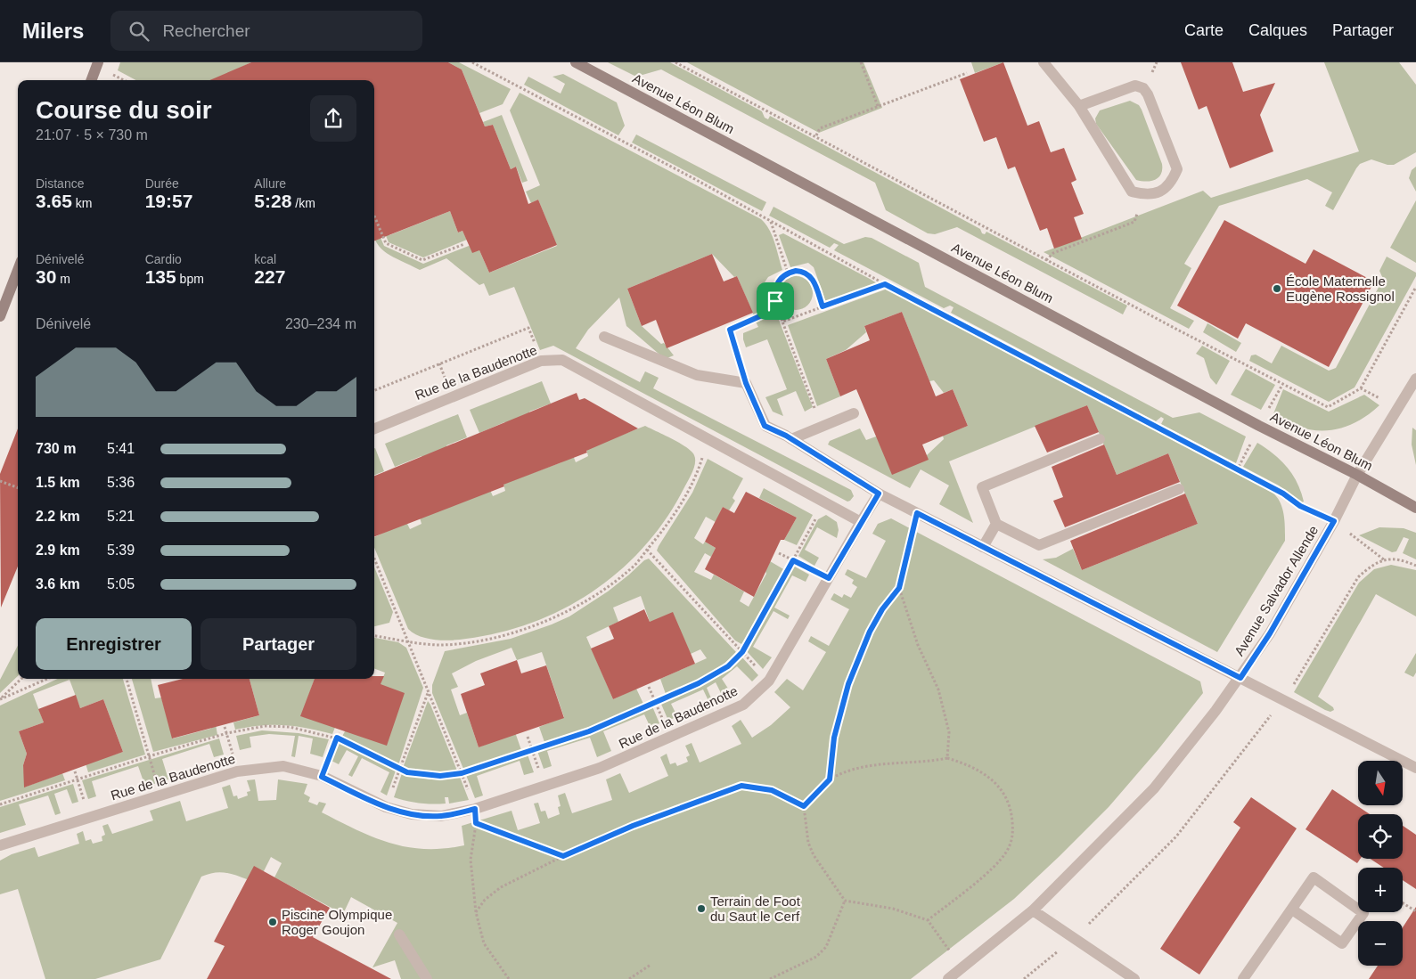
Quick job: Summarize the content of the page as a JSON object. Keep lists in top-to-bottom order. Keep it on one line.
{"streets":{"street":["Avenue Léon Blum","Rue de la Baudenotte","Avenue Salvador Allende"]},"crossings":[["Avenue Léon Blum","Avenue Salvador Allende"]],"places":["École Maternelle Eugène Rossignol","Terrain de Foot du Saut le Cerf","Piscine Olympique Roger Goujon"],"north":"bottom","page":{"header":"Milers","search":"Rechercher","nav":["Carte","Calques","Partager"],"heading":["Course du soir","21:07 · 5 × 730 m"],"stats":[["Distance","3.65 km"],["Durée","19:57"],["Allure","5:28 /km"],["Dénivelé","30 m"],["Cardio","135 bpm"],["kcal","227"]],"chart":["Dénivelé","230–234 m"],"list":[{"name":"730 m","note":"5:41"},{"name":"1.5 km","note":"5:36"},{"name":"2.2 km","note":"5:21"},{"name":"2.9 km","note":"5:39"},{"name":"3.6 km","note":"5:05"}],"buttons":["Enregistrer","Partager"],"map_buttons":["+","−"]}}
